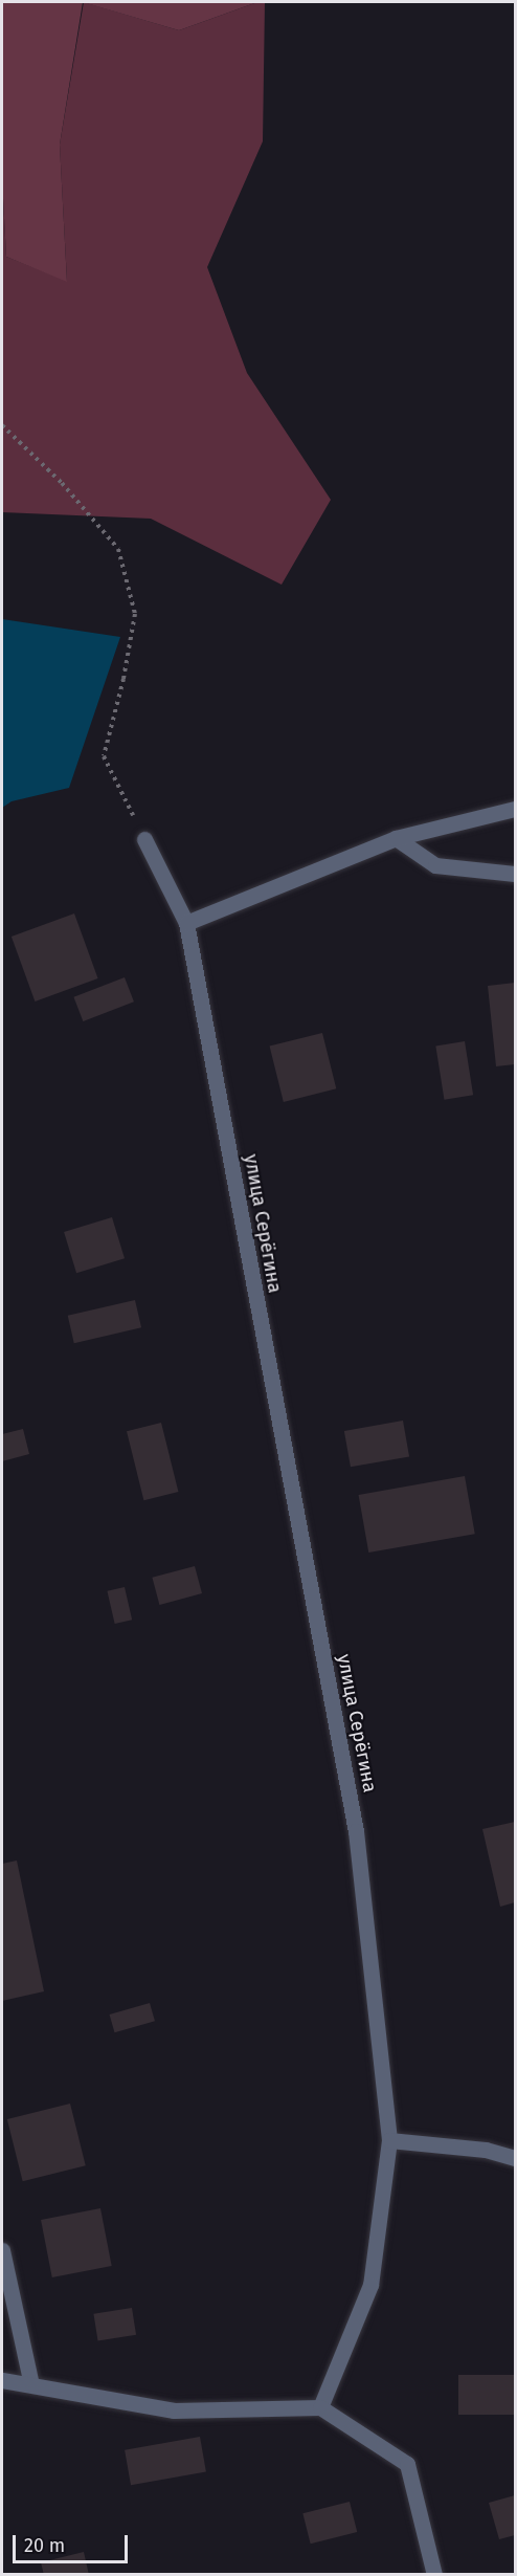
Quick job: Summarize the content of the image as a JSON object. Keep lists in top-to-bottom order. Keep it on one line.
{"streets":{"street":["улица Серёгина"]},"scale_bar":"20 m"}
